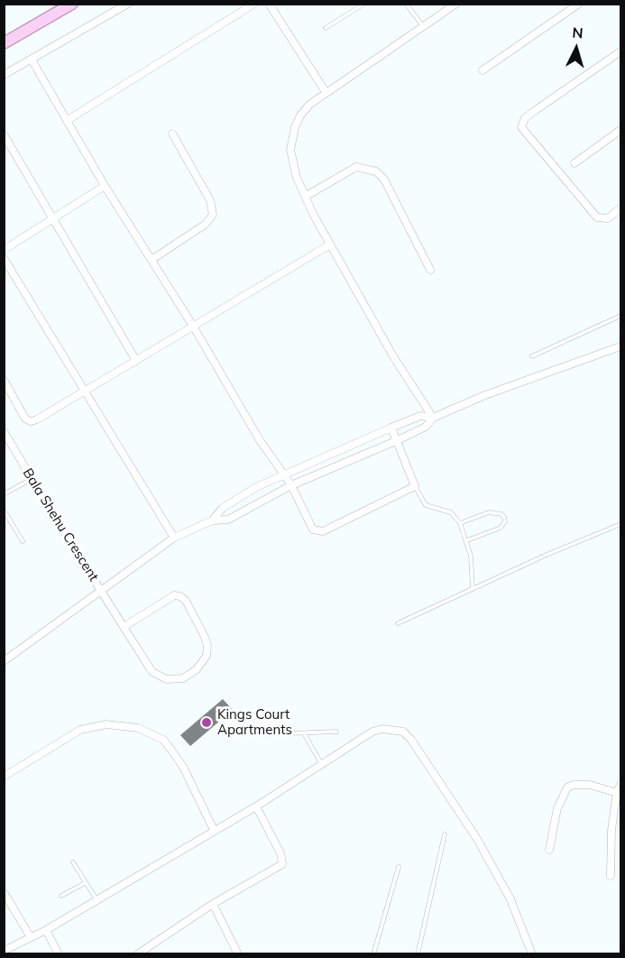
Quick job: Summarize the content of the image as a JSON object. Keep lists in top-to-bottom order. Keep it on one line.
{"streets":{"street":["Bala Shehu Crescent"]},"places":["Kings Court Apartments"],"north":"top"}
